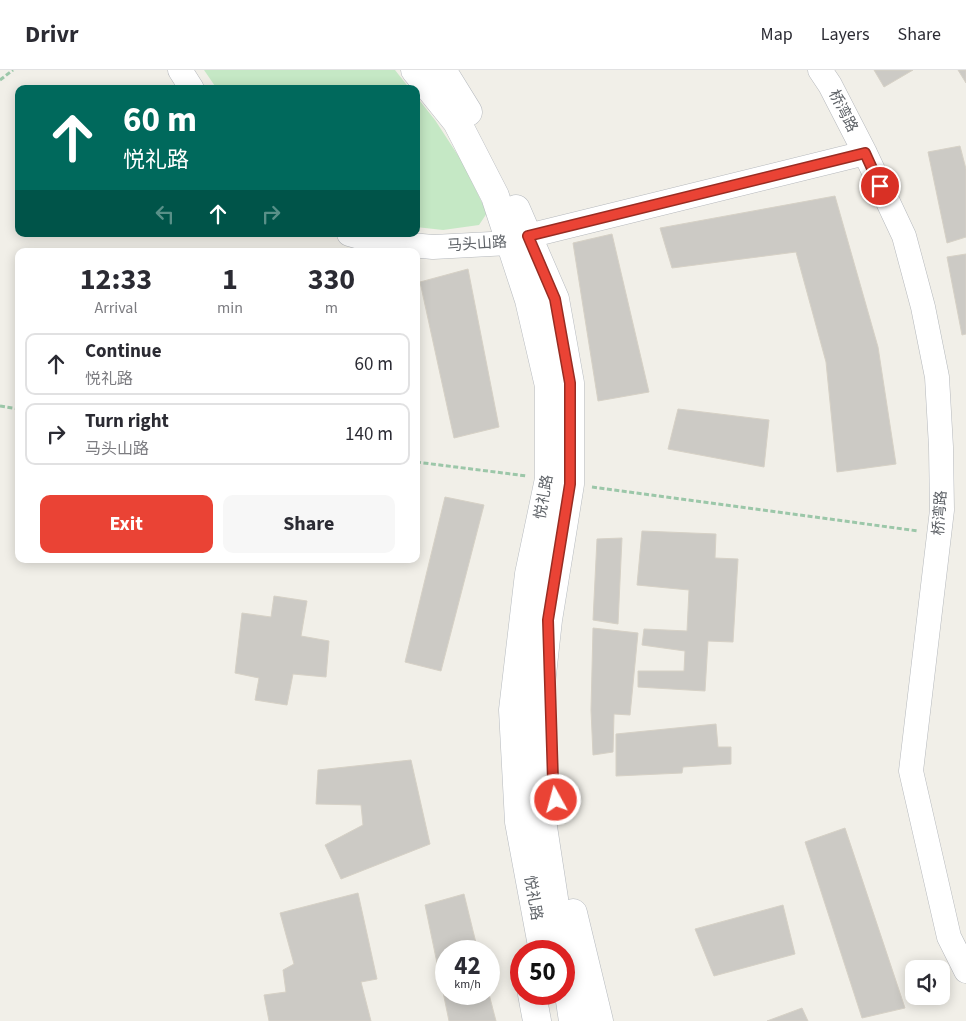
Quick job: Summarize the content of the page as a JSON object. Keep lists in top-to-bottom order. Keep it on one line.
{"streets":{"main road":["悦礼路"],"street":["桥湾路","马头山路"]},"crossings":[["桥湾路","马头山路"],["马头山路","悦礼路"]],"page":{"header":"Drivr","nav":["Map","Layers","Share"],"turn":["60 m","悦礼路"],"eta":["12:33","Arrival","1","min","330","m"],"list":[{"name":"Continue","note":"悦礼路","value":"60 m"},{"name":"Turn right","note":"马头山路","value":"140 m"}],"buttons":["Exit","Share"],"speed":"42 km/h","limit":"50"}}
